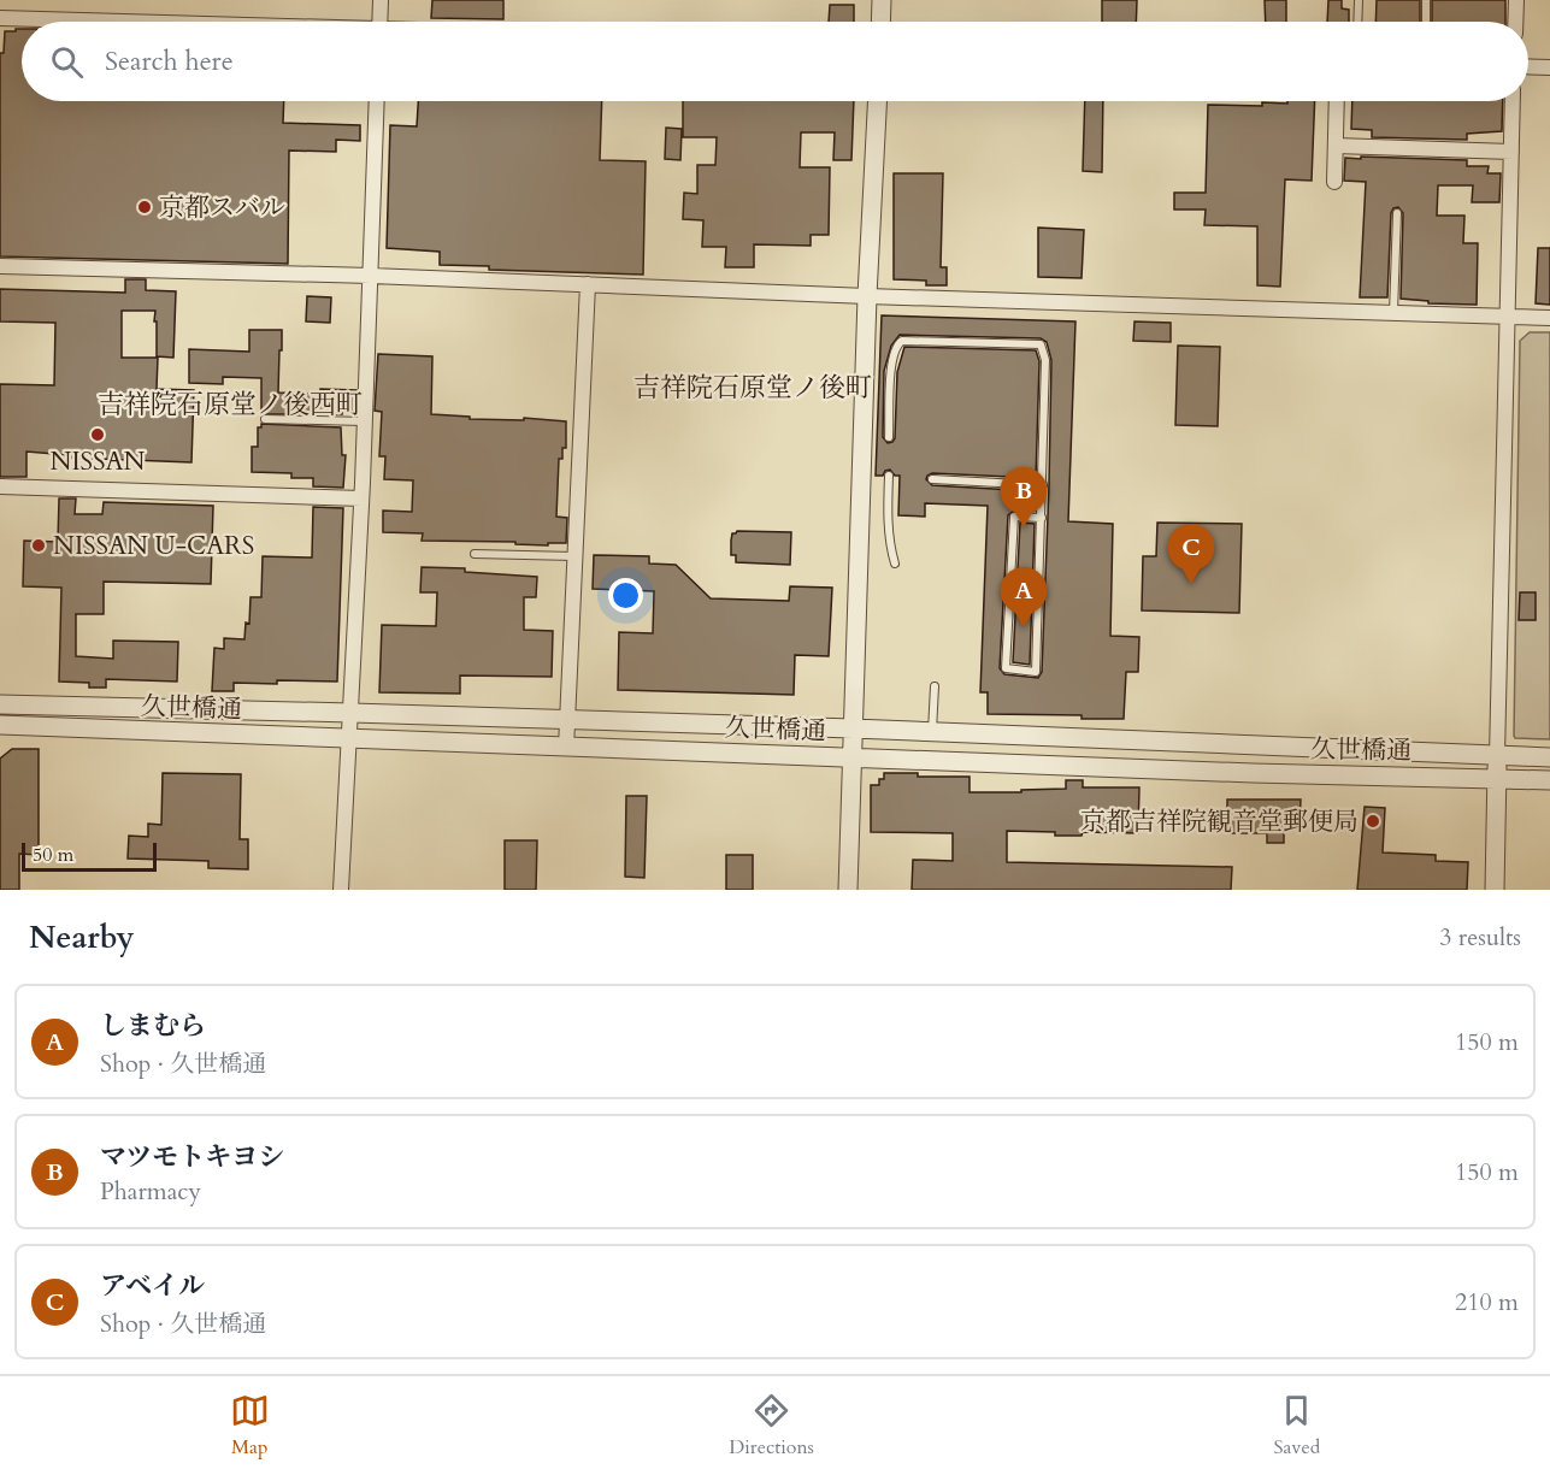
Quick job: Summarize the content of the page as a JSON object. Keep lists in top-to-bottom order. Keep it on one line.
{"streets":{"street":["久世橋通"]},"districts":["吉祥院石原堂ノ後町","吉祥院石原堂ノ後西町"],"places":["京都スバル","NISSAN","NISSAN U-CARS","京都吉祥院観音堂郵便局"],"scale_bar":"50 m","page":{"search":"Search here","pins":["B","C","A"],"scale":"50 m","heading":["Nearby","3 results"],"list":[{"mark":"A","name":"しまむら","note":"Shop · 久世橋通","value":"150 m"},{"mark":"B","name":"マツモトキヨシ","note":"Pharmacy","value":"150 m"},{"mark":"C","name":"アベイル","note":"Shop · 久世橋通","value":"210 m"}],"nav":["Map","Directions","Saved"]}}
